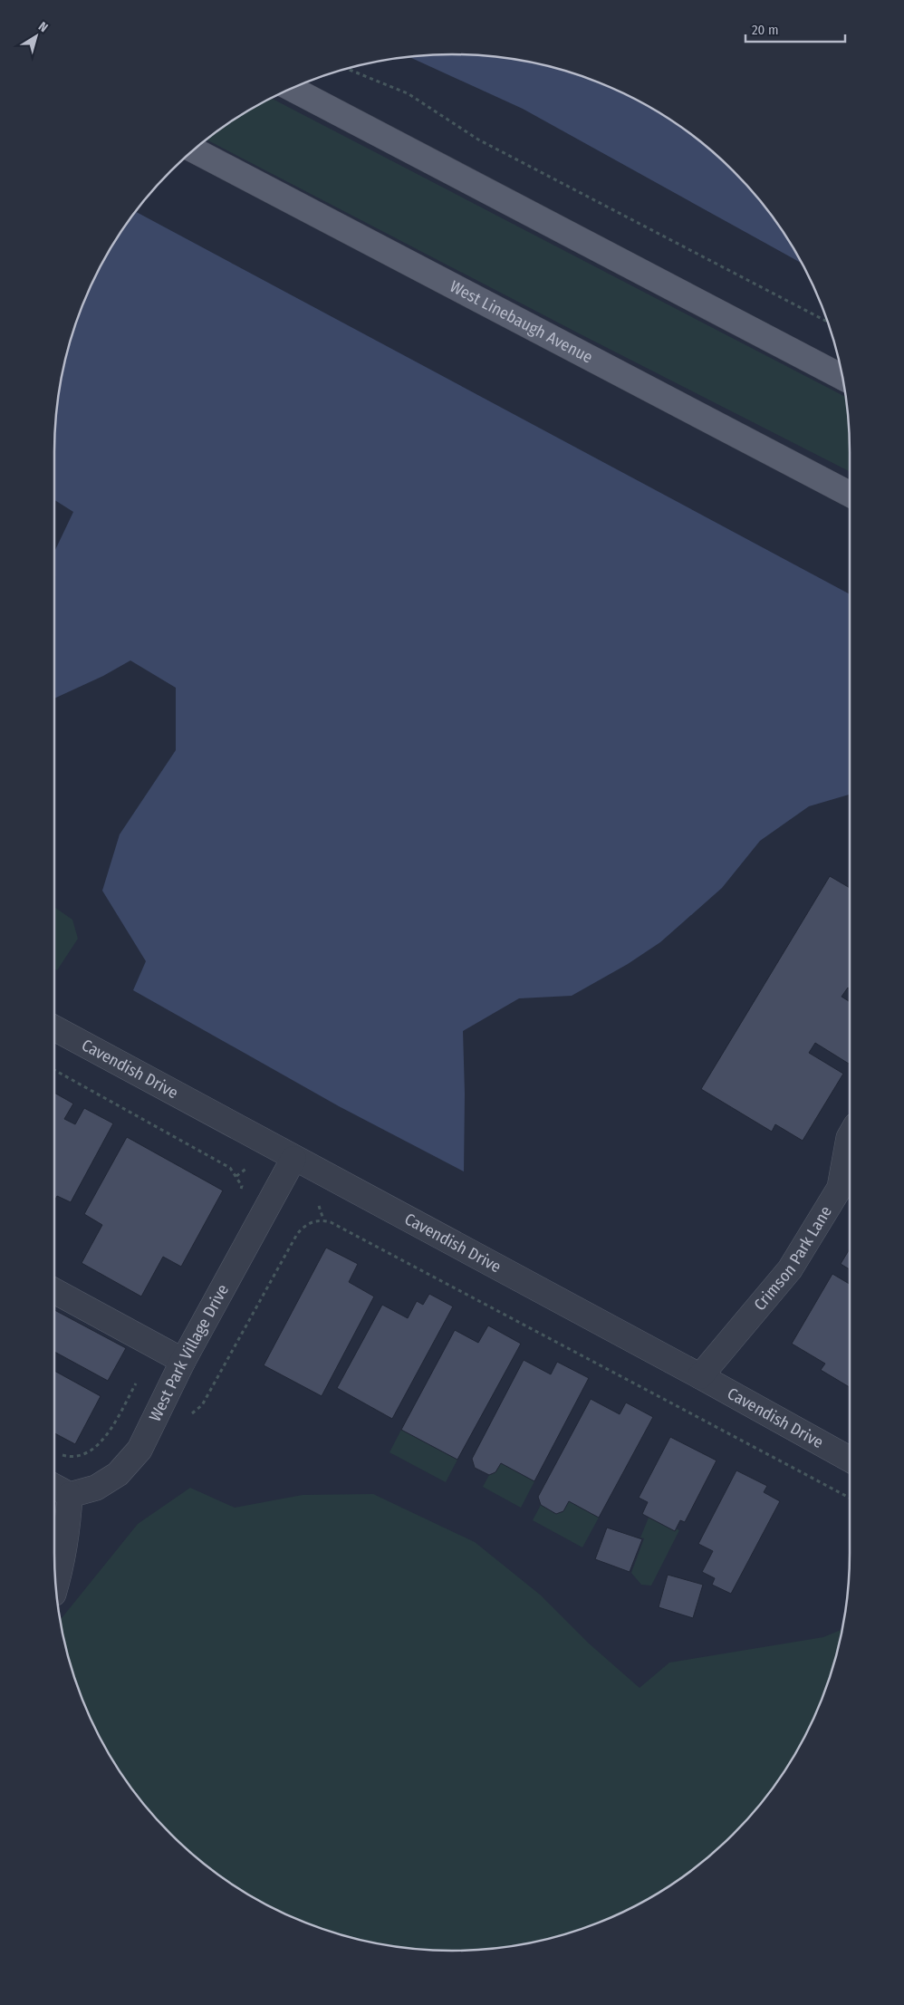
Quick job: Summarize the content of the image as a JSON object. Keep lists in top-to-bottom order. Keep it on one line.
{"streets":{"main road":["West Linebaugh Avenue"],"street":["Cavendish Drive","Crimson Park Lane","West Park Village Drive"]},"crossings":[["Cavendish Drive","Crimson Park Lane"],["Cavendish Drive","West Park Village Drive"]],"scale_bar":"20 m","north":"top right"}
